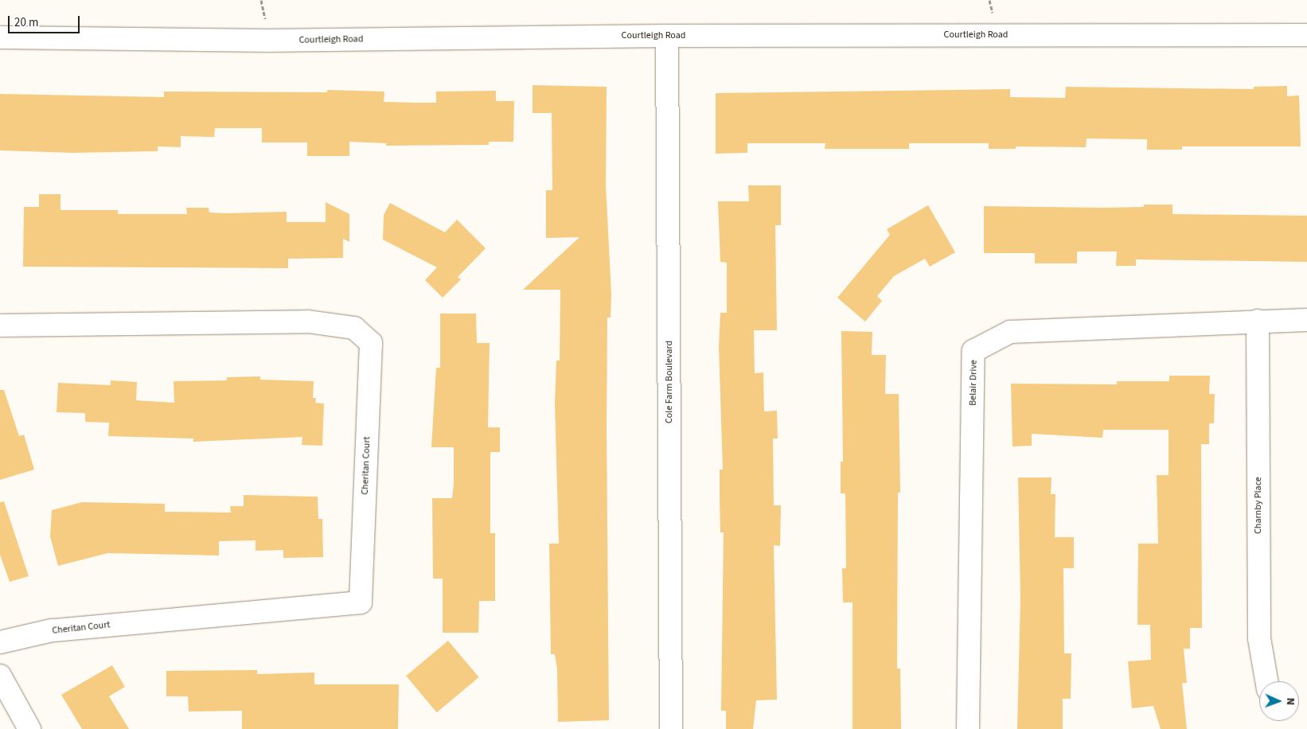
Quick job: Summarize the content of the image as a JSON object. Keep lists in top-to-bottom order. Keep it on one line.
{"streets":{"street":["Courtleigh Road","Cole Farm Boulevard","Belair Drive","Cheritan Court","Charnby Place"]},"crossings":[["Courtleigh Road","Cole Farm Boulevard"],["Belair Drive","Charnby Place"]],"scale_bar":"20 m","north":"right"}
